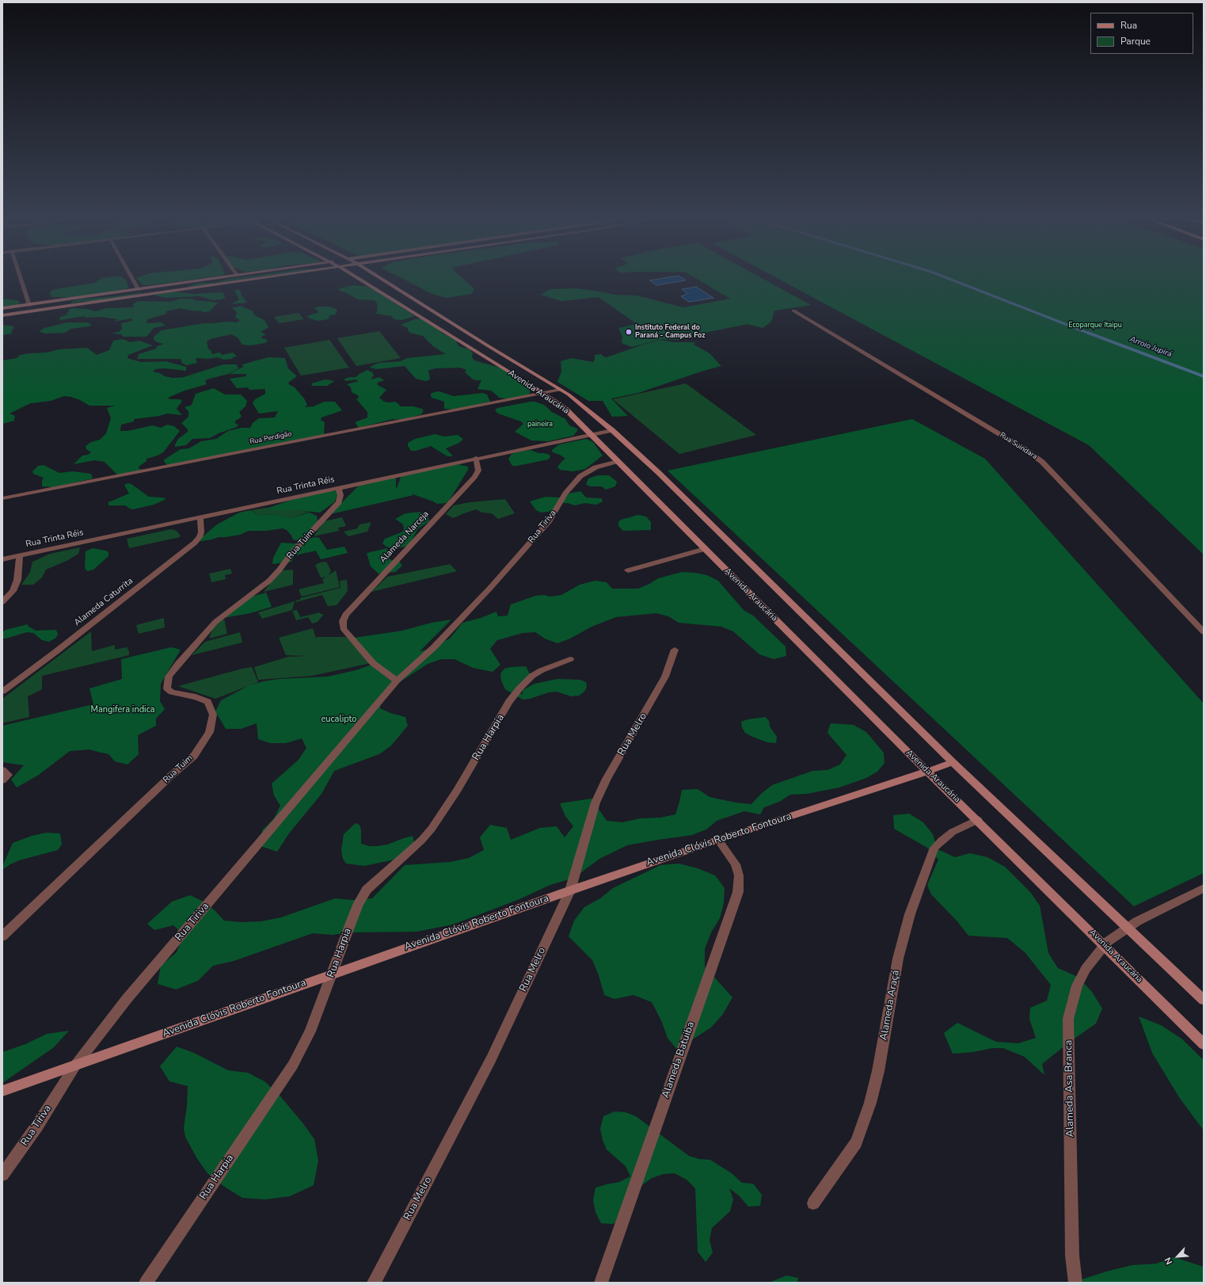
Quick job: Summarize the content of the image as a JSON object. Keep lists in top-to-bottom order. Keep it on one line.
{"streets":{"street":["Avenida Araucária","Rua Perdigão","Rua Suindara","Rua Trinta Réis","Rua Tiriva","Alameda Narceja","Rua Tuim","Alameda Caturrita","Rua Melro","Rua Harpia","Avenida Clóvis Roberto Fontoura","Alameda Araçá","Alameda Batuiba","Alameda Asa Branca"]},"crossings":[["Avenida Araucária","Rua Perdigão"],["Avenida Araucária","Rua Trinta Réis"],["Avenida Araucária","Rua Tiriva"],["Avenida Araucária","Avenida Clóvis Roberto Fontoura"],["Avenida Araucária","Alameda Araçá"],["Avenida Araucária","Alameda Asa Branca"],["Rua Trinta Réis","Alameda Narceja"],["Rua Trinta Réis","Rua Tuim"],["Rua Trinta Réis","Alameda Caturrita"],["Rua Tiriva","Alameda Narceja"],["Rua Tiriva","Avenida Clóvis Roberto Fontoura"],["Rua Melro","Avenida Clóvis Roberto Fontoura"],["Rua Harpia","Avenida Clóvis Roberto Fontoura"],["Avenida Clóvis Roberto Fontoura","Alameda Batuiba"]],"water":["Arroio Jupirá"],"parks":["Ecoparque Itaipu","paineira","Mangifera indica","eucalipto"],"places":["Instituto Federal do Paraná - Campus Foz"],"legend":["Rua","Parque"],"north":"bottom left"}
